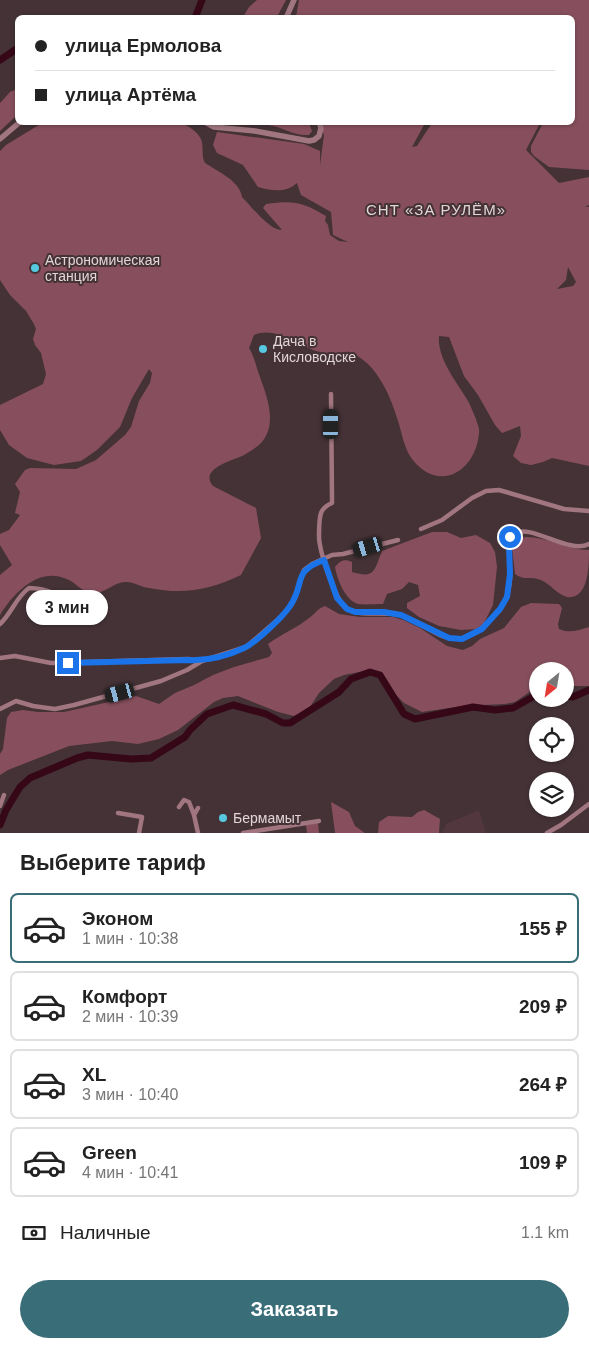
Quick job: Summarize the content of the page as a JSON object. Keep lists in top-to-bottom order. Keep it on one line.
{"districts":["СНТ «ЗА РУЛЁМ»"],"places":["Астрономическая станция","Дача в Кисловодске","Бермамыт"],"north":"bottom left","page":{"banner":["улица Ермолова","улица Артёма"],"bubble":"3 мин","heading":"Выберите тариф","list":[{"name":"Эконом","note":"1 мин · 10:38","value":"155 ₽"},{"name":"Комфорт","note":"2 мин · 10:39","value":"209 ₽"},{"name":"XL","note":"3 мин · 10:40","value":"264 ₽"},{"name":"Green","note":"4 мин · 10:41","value":"109 ₽"}],"pay":["Наличные","1.1 km"],"buttons":"Заказать"}}
